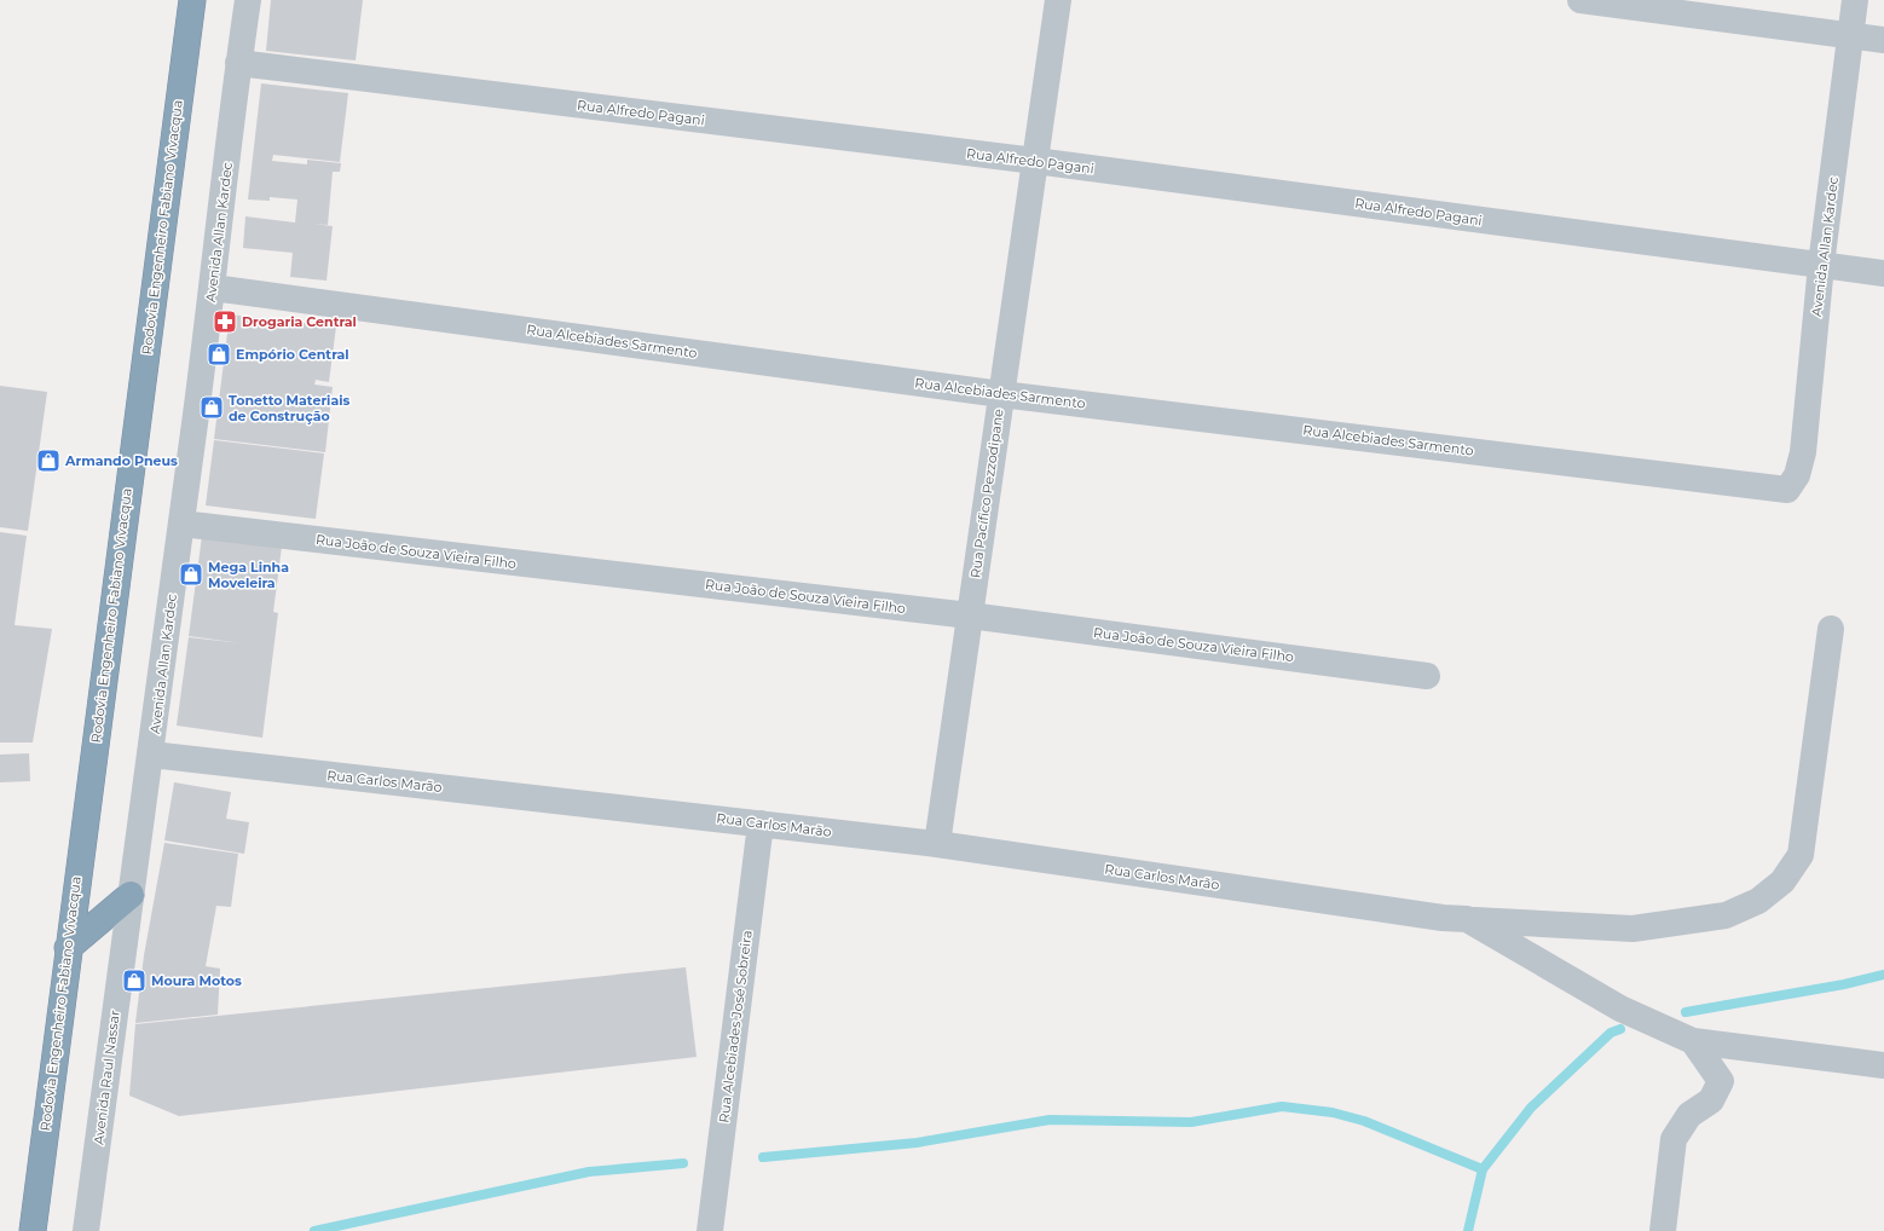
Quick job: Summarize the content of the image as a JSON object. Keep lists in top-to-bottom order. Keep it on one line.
{"streets":{"highway":["Rodovia Engenheiro Fabiano Vivacqua"],"street":["Rua Alfredo Pagani","Avenida Allan Kardec","Rua Alcebiades Sarmento","Rua Pacífico Pezzodipane","Rua João de Souza Vieira Filho","Rua Carlos Marão","Rua Alcebiades José Sobreira","Avenida Raul Nassar"]},"crossings":[["Rua Alfredo Pagani","Avenida Allan Kardec"],["Rua Alfredo Pagani","Rua Pacífico Pezzodipane"],["Avenida Allan Kardec","Rua Alcebiades Sarmento"],["Avenida Allan Kardec","Rua João de Souza Vieira Filho"],["Avenida Allan Kardec","Rua Carlos Marão"],["Avenida Allan Kardec","Avenida Raul Nassar"],["Rua Alcebiades Sarmento","Rua Pacífico Pezzodipane"],["Rua Pacífico Pezzodipane","Rua João de Souza Vieira Filho"],["Rua Pacífico Pezzodipane","Rua Carlos Marão"],["Rua Carlos Marão","Rua Alcebiades José Sobreira"]],"places":{"pharmacy":["Drogaria Central"],"shop":["Empório Central","Tonetto Materiais de Construção","Armando Pneus","Mega Linha Moveleira","Moura Motos"]}}
